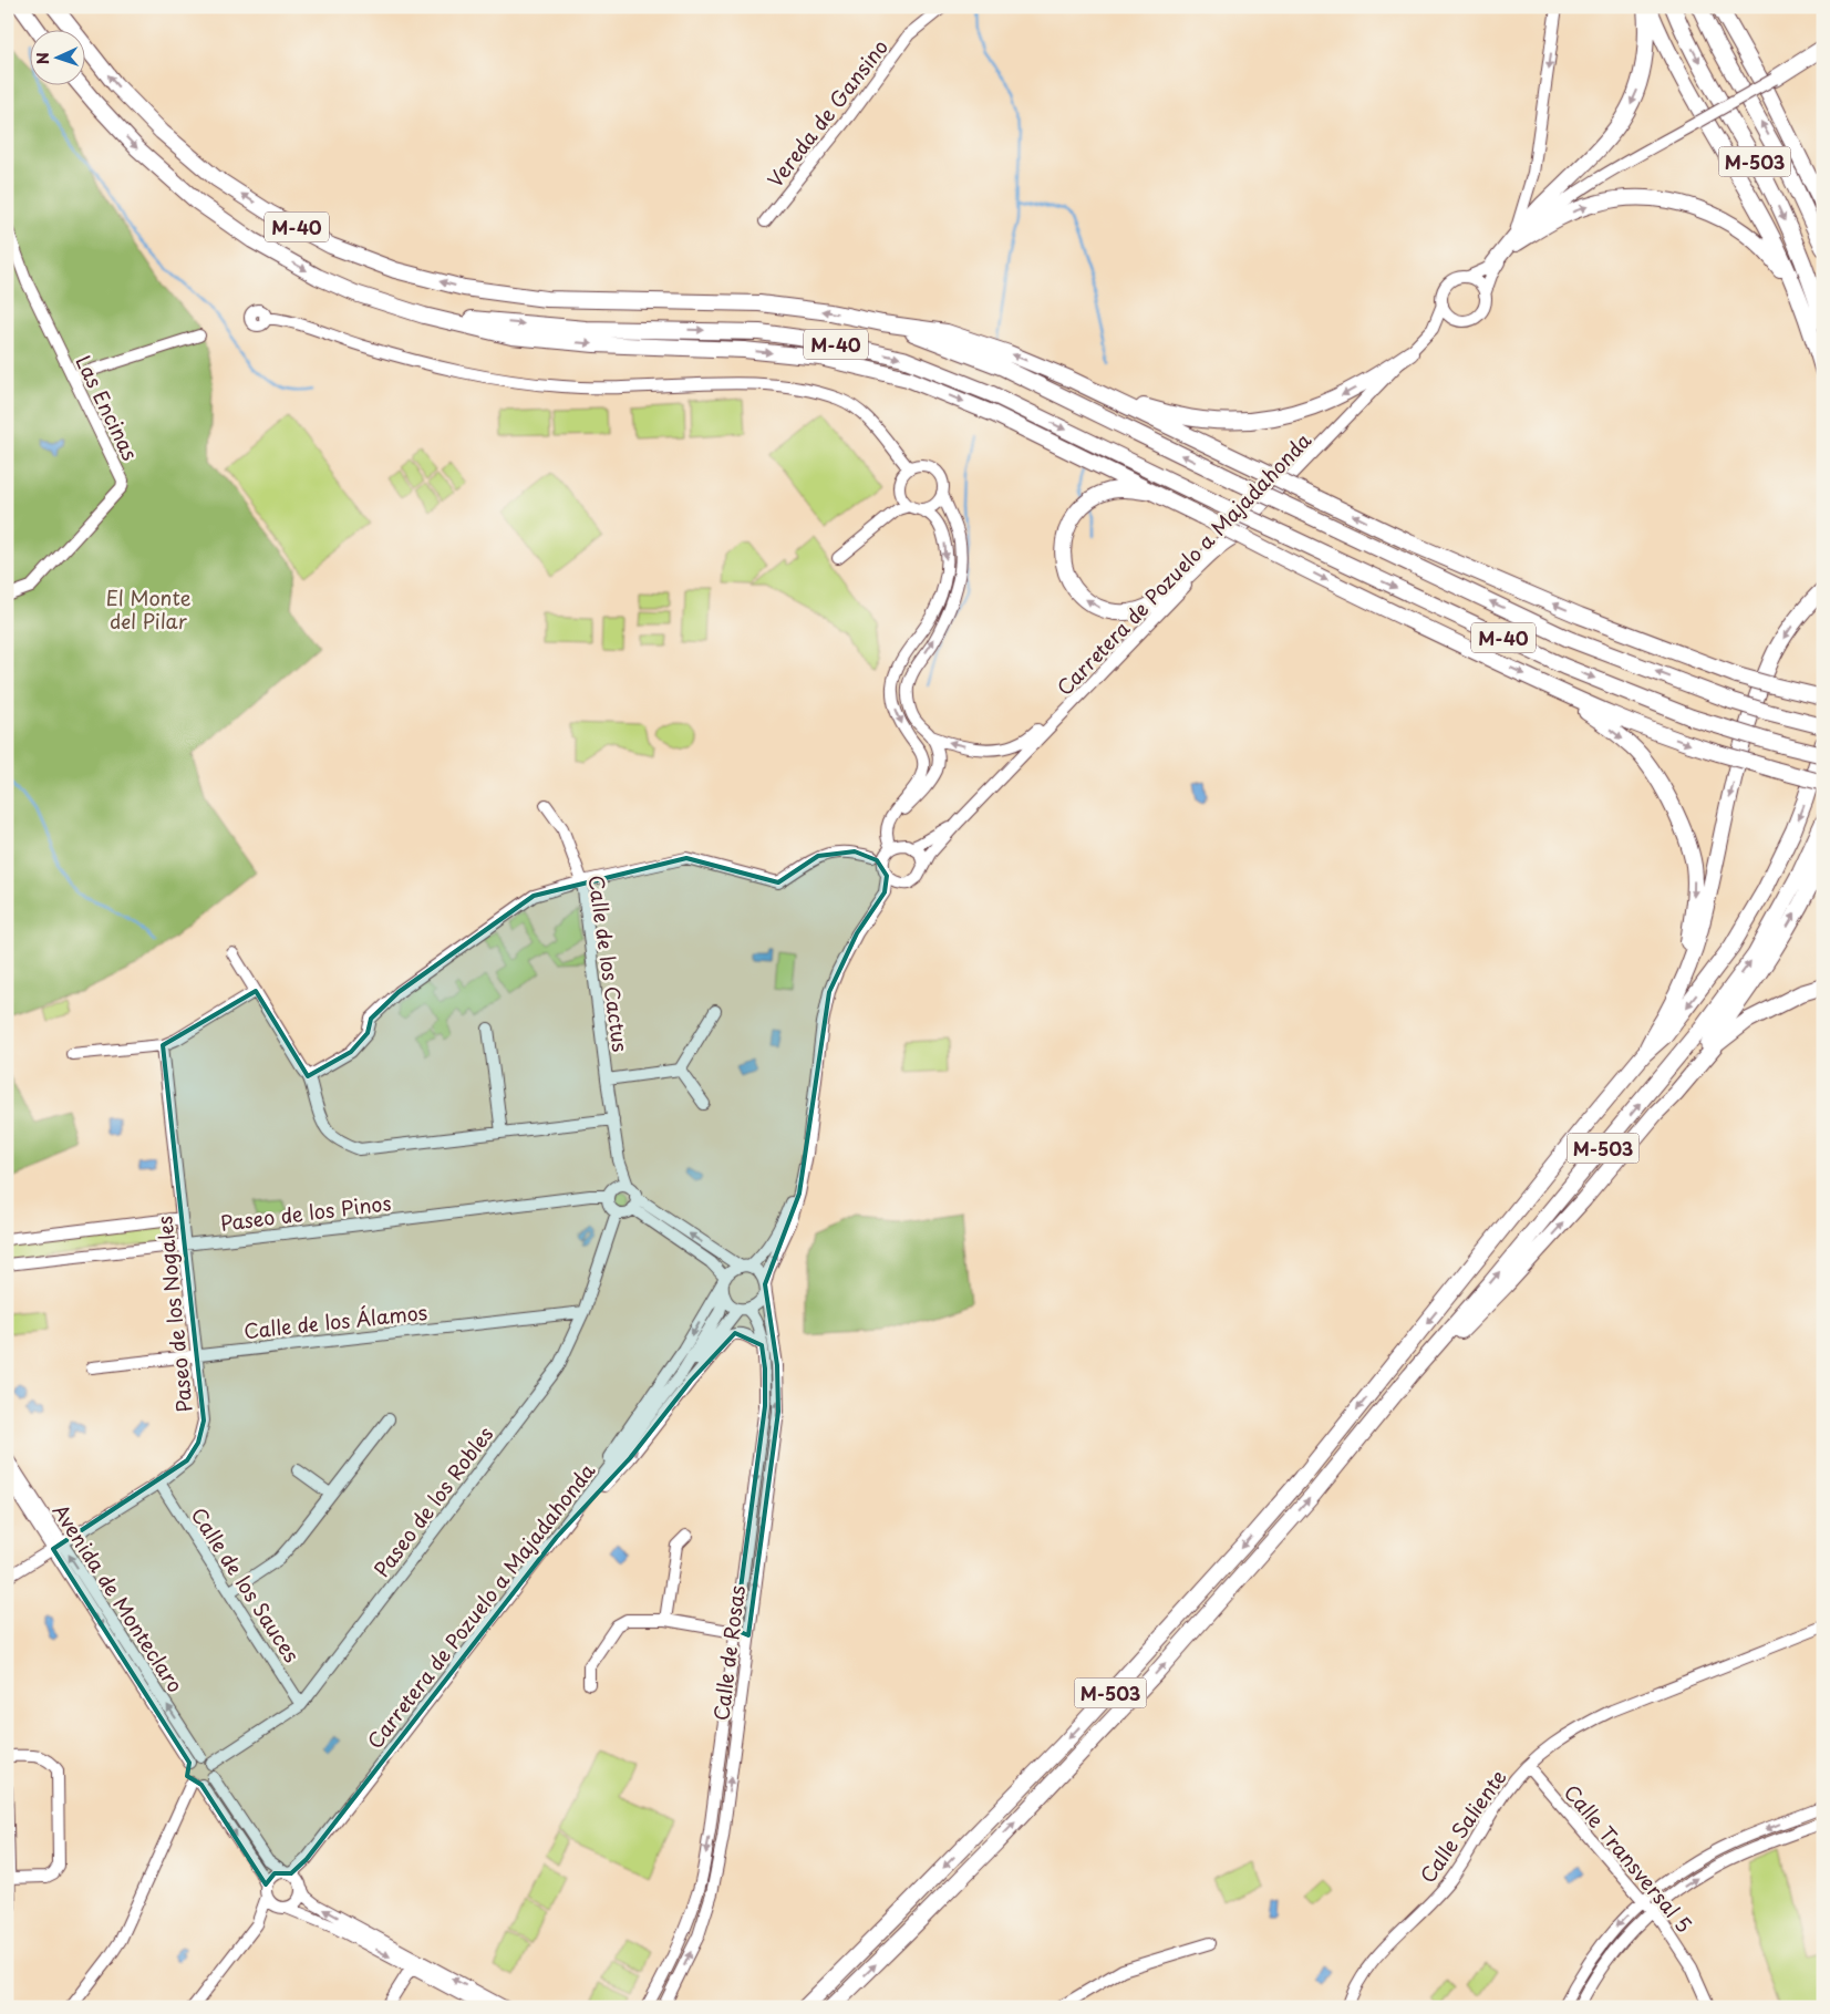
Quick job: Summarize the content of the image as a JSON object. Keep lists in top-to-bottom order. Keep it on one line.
{"streets":{"highway":["M-503","M-40"],"street":["Vereda de Gansino","Las Encinas","Carretera de Pozuelo a Majadahonda","Calle de los Cactus","Paseo de los Pinos","Paseo de los Nogales","Calle de los Álamos","Paseo de los Robles","Calle de los Sauces","Avenida de Monteclaro","Calle de Rosas","Calle Saliente","Calle Transversal 5"]},"crossings":[["Carretera de Pozuelo a Majadahonda","Calle de Rosas"],["Calle de los Cactus","Paseo de los Pinos"],["Calle de los Cactus","Paseo de los Robles"],["Paseo de los Pinos","Paseo de los Nogales"],["Paseo de los Pinos","Paseo de los Robles"],["Paseo de los Nogales","Calle de los Álamos"],["Paseo de los Nogales","Calle de los Sauces"],["Paseo de los Nogales","Avenida de Monteclaro"],["Calle de los Álamos","Paseo de los Robles"],["Paseo de los Robles","Calle de los Sauces"],["Paseo de los Robles","Avenida de Monteclaro"],["Calle Saliente","Calle Transversal 5"]],"parks":["El Monte del Pilar"],"north":"left"}
